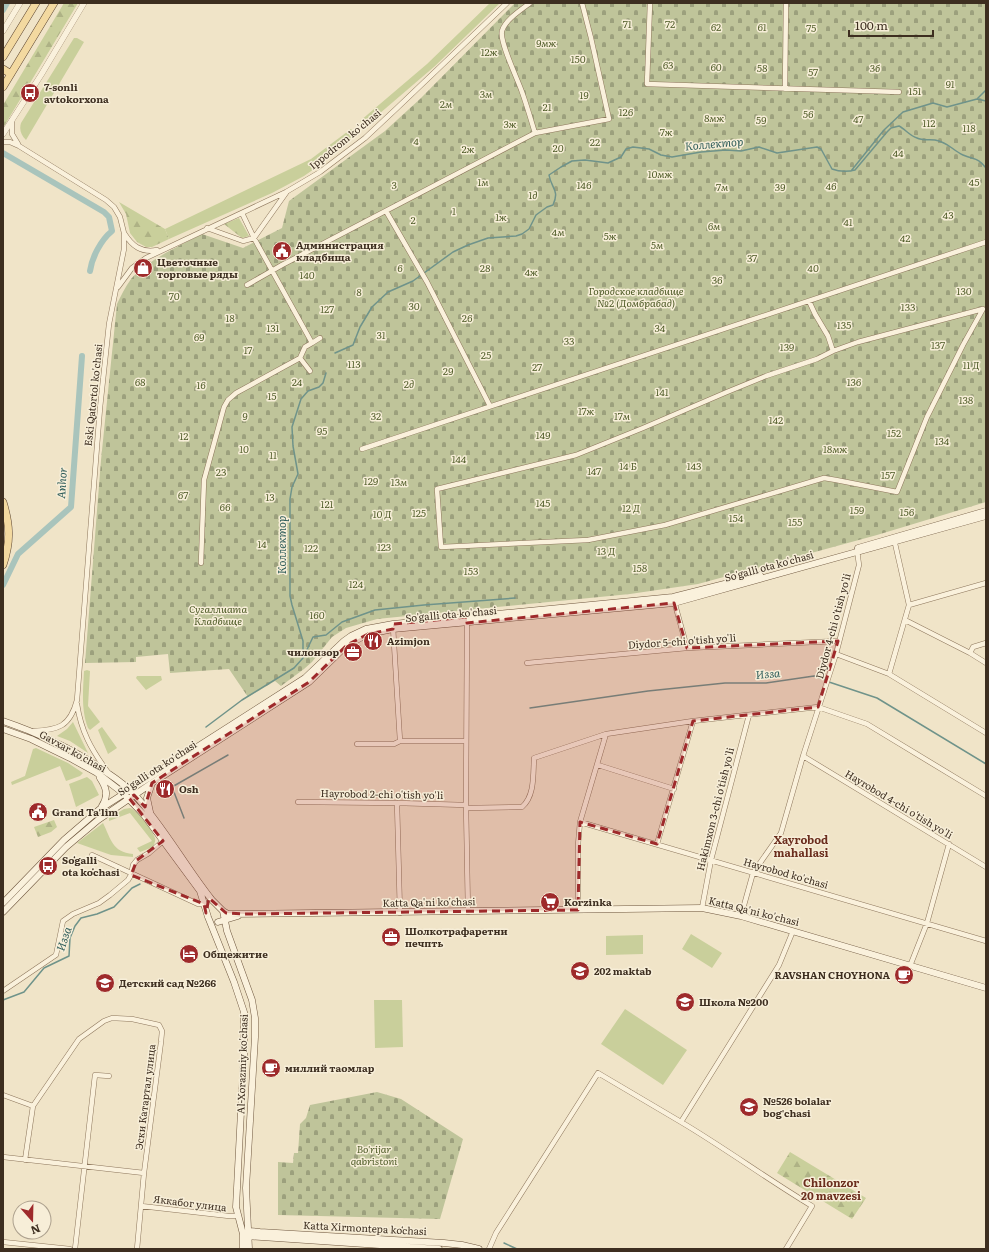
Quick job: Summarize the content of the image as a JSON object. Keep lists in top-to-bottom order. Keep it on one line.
{"streets":{"main road":["So'galli ota ko'chasi","Gavxar ko'chasi","Katta Qa'ni ko'chasi","Al-Xorazmiy ko'chasi","Katta Xirmontepa koʻchasi"],"street":["Ippodrom ko'chasi","Eski Qatortol ko'chasi","Diydor 4-chi o'tish yo'li","Diydor 5-chi o'tish yo'li","Hayrobod 2-chi o'tish yo'li","Hayrobod 4-chi o'tish yo'li","Hakimxon 3-chi o'tish yo'li","Hayrobod ko'chasi","Эски Катартал улица","Яккабог улица"]},"crossings":[["Ippodrom ko'chasi","Eski Qatortol ko'chasi"],["Eski Qatortol ko'chasi","Gavxar ko'chasi"],["So'galli ota ko'chasi","Diydor 4-chi o'tish yo'li"],["So'galli ota ko'chasi","Gavxar ko'chasi"],["So'galli ota ko'chasi","Al-Xorazmiy ko'chasi"],["Diydor 4-chi o'tish yo'li","Diydor 5-chi o'tish yo'li"],["Diydor 4-chi o'tish yo'li","Hayrobod 4-chi o'tish yo'li"],["Diydor 4-chi o'tish yo'li","Hayrobod ko'chasi"],["Diydor 4-chi o'tish yo'li","Katta Qa'ni ko'chasi"],["Gavxar ko'chasi","Al-Xorazmiy ko'chasi"],["Hakimxon 3-chi o'tish yo'li","Hayrobod ko'chasi"],["Hakimxon 3-chi o'tish yo'li","Katta Qa'ni ko'chasi"],["Al-Xorazmiy ko'chasi","Яккабог улица"],["Al-Xorazmiy ko'chasi","Katta Xirmontepa koʻchasi"],["Эски Катартал улица","Яккабог улица"]],"districts":["Xayrobod mahallasi","Chilonzor 20 mavzesi"],"water":["Коллектор","Anhor","Изза"],"parks":["71","72","62","61","75","9мж","12ж","150","63","60","58","3б","57","91","151","3м","19","2м","21","126","56","8мж","47","59","112","3ж","118","7ж","4","22","20","2ж","44","10мж","1м","45","3","146","46","7м","39","1д","1","43","1ж","2","41","6м","4м","5ж","42","5м","37","6","28","40","4ж","140","36","Городское кладбище №2 (Домбрабад)","130","8","70","30","133","127","18","26","135","131","34","31","69","33","137","139","17","25","113","11 Д","27","29","68","24","136","2д","16","141","15","138","17ж","9","32","17м","142","95","152","149","12","134","10","18мж","11","144","14 Б","143","147","23","157","129","13м","67","13","145","121","66","12 Д","159","156","125","10 Д","154","155","14","123","122","13 Д","158","153","124","Сугаллиата Кладбище","160","Bo'rijar qabristoni"],"places":{"bus stop":["7-sonli avtokorxona","Soʻgalli ota koʻchasi"],"public building":["Администрация кладбища","Grand Ta'lim"],"shop":["Цветочные торговые ряды"],"restaurant":["Azimjon","Osh"],"office":["чилонзор","Шолкотрафаретни печпть"],"supermarket":["Korzinka"],"hotel":["Общежитие"],"school or university":["202 maktab","Детский сад №266","Школа №200","№526 bolalar bog'chasi"],"cafe":["RAVSHAN CHOYHONA","миллий таомлар"]},"scale_bar":"100 m","north":"bottom"}
